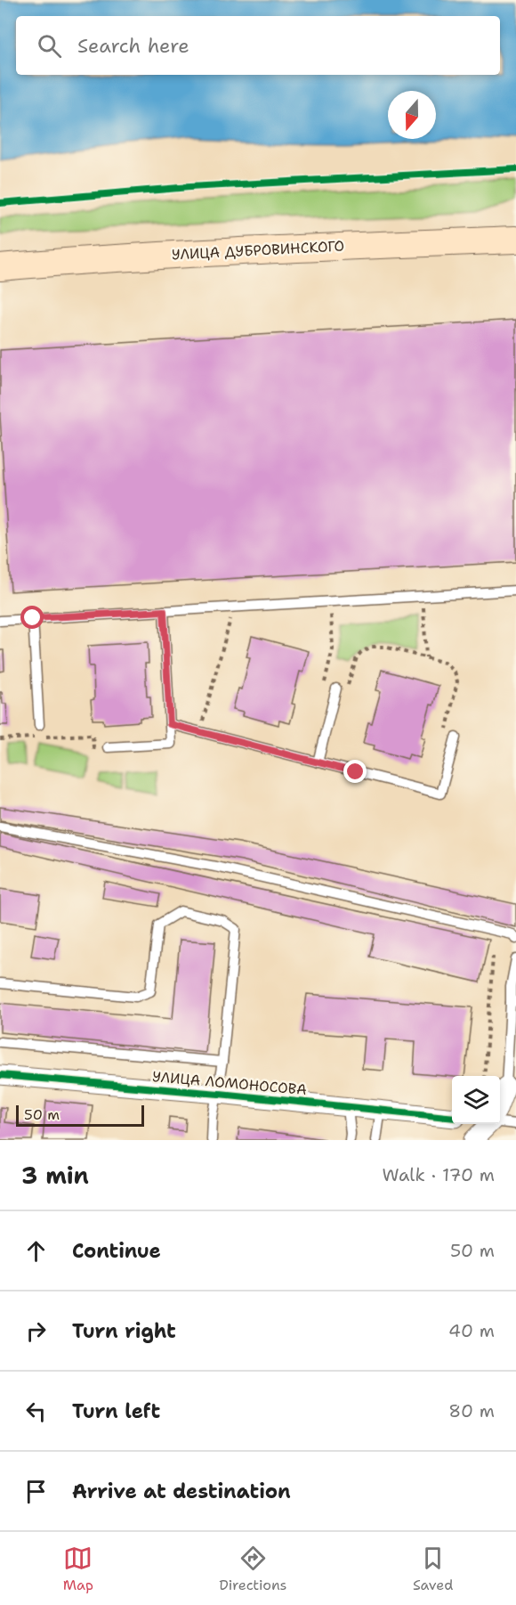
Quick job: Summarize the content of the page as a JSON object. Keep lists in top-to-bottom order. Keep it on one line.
{"streets":{"main road":["УЛИЦА ДУБРОВИНСКОГО"],"street":["УЛИЦА ЛОМОНОСОВА"]},"scale_bar":"50 m","north":"bottom","page":{"search":"Search here","scale":"50 m","heading":["3 min","Walk · 170 m"],"list":[["Continue","50 m"],["Turn right","40 m"],["Turn left","80 m"],"Arrive at destination"],"nav":["Map","Directions","Saved"]}}
